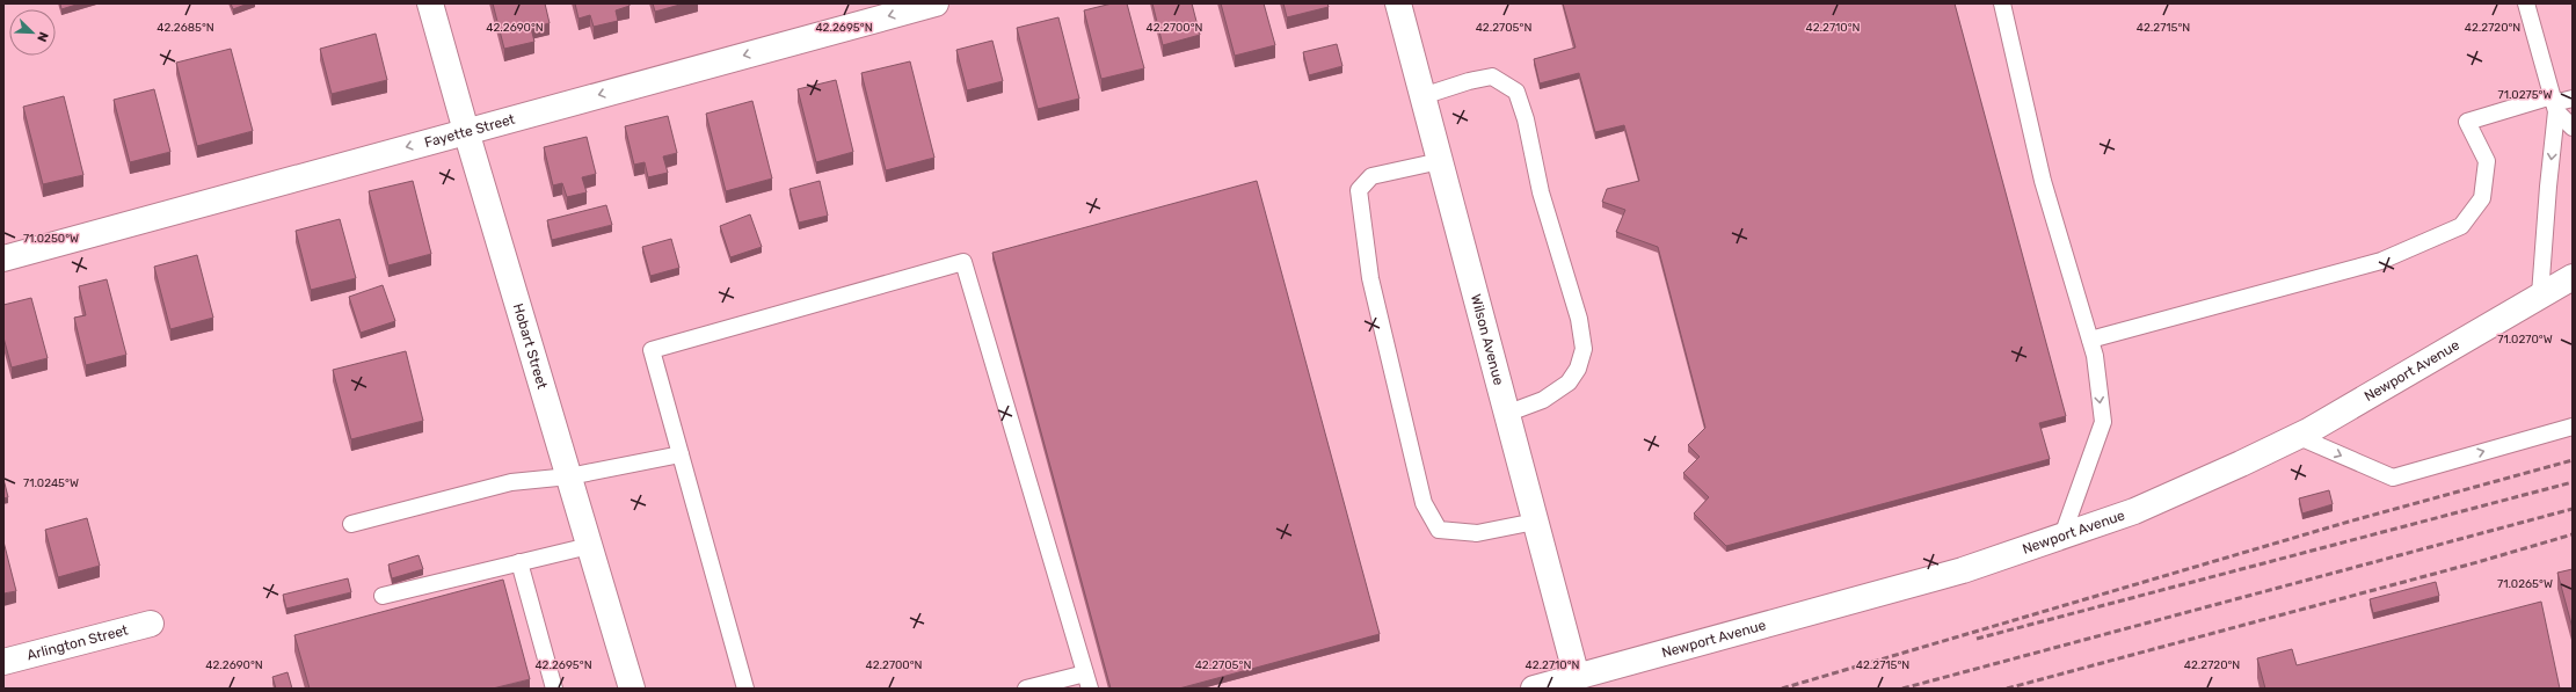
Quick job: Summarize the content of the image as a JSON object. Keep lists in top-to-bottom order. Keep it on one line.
{"streets":{"street":["Fayette Street","Wilson Avenue","Hobart Street","Newport Avenue","Arlington Street"]},"crossings":[["Fayette Street","Hobart Street"],["Wilson Avenue","Newport Avenue"]],"one_way":["Fayette Street"],"north":"bottom right","coordinates":["42.2685°N","42.2690°N","42.2695°N","42.2700°N","42.2705°N","42.2710°N","42.2715°N","42.2720°N","71.0275°W","71.0250°W","71.0270°W","71.0245°W","71.0265°W"]}
